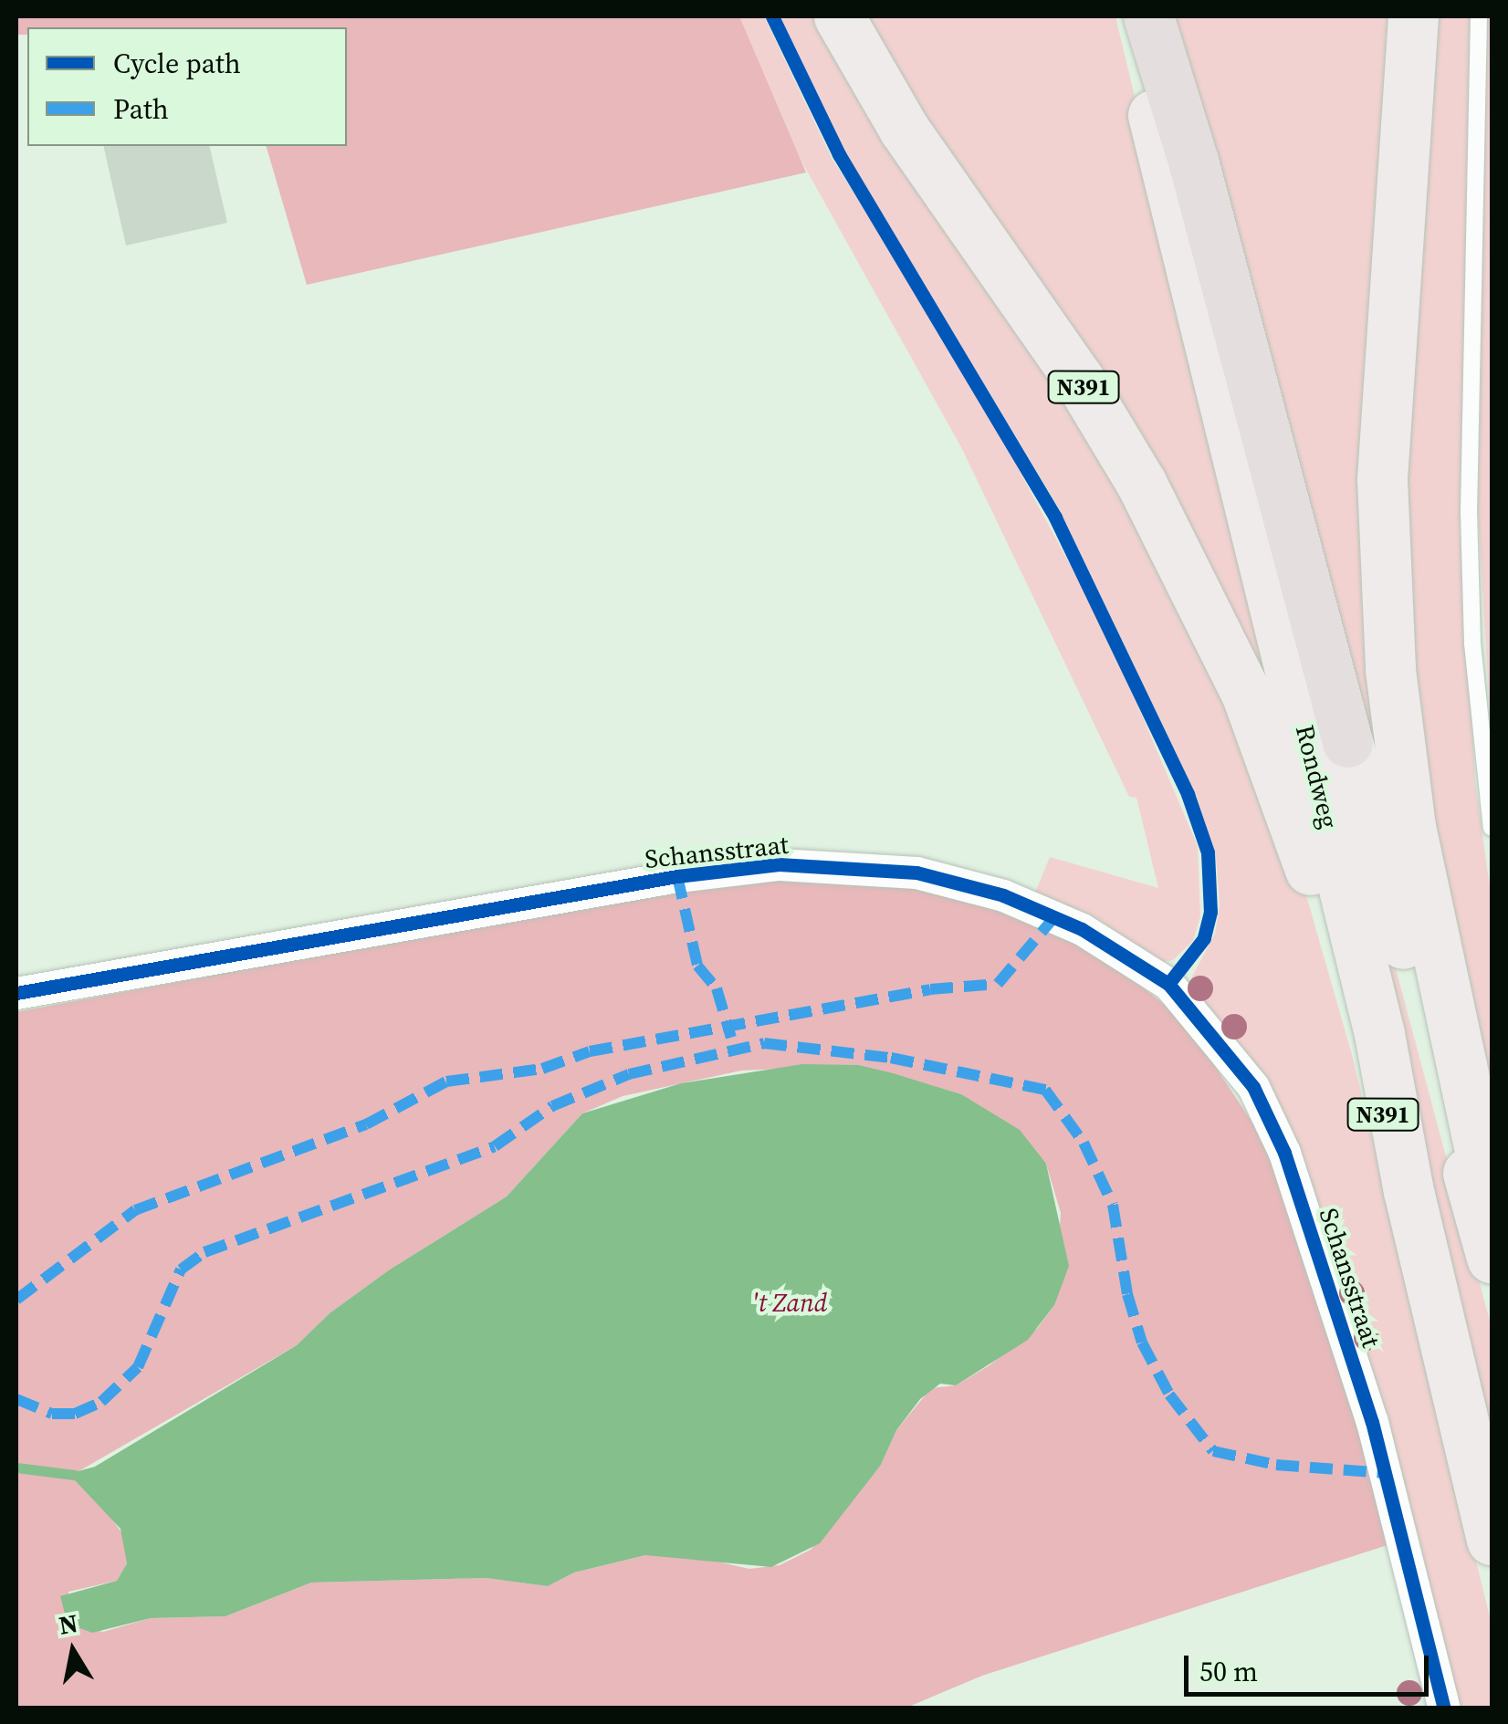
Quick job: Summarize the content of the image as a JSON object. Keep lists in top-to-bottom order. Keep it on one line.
{"streets":{"highway":["N391","Rondweg"],"street":["Schansstraat"]},"crossings":[["N391","Rondweg"]],"parks":["'t Zand"],"legend":["Cycle path","Path"],"scale_bar":"50 m","north":"top"}
